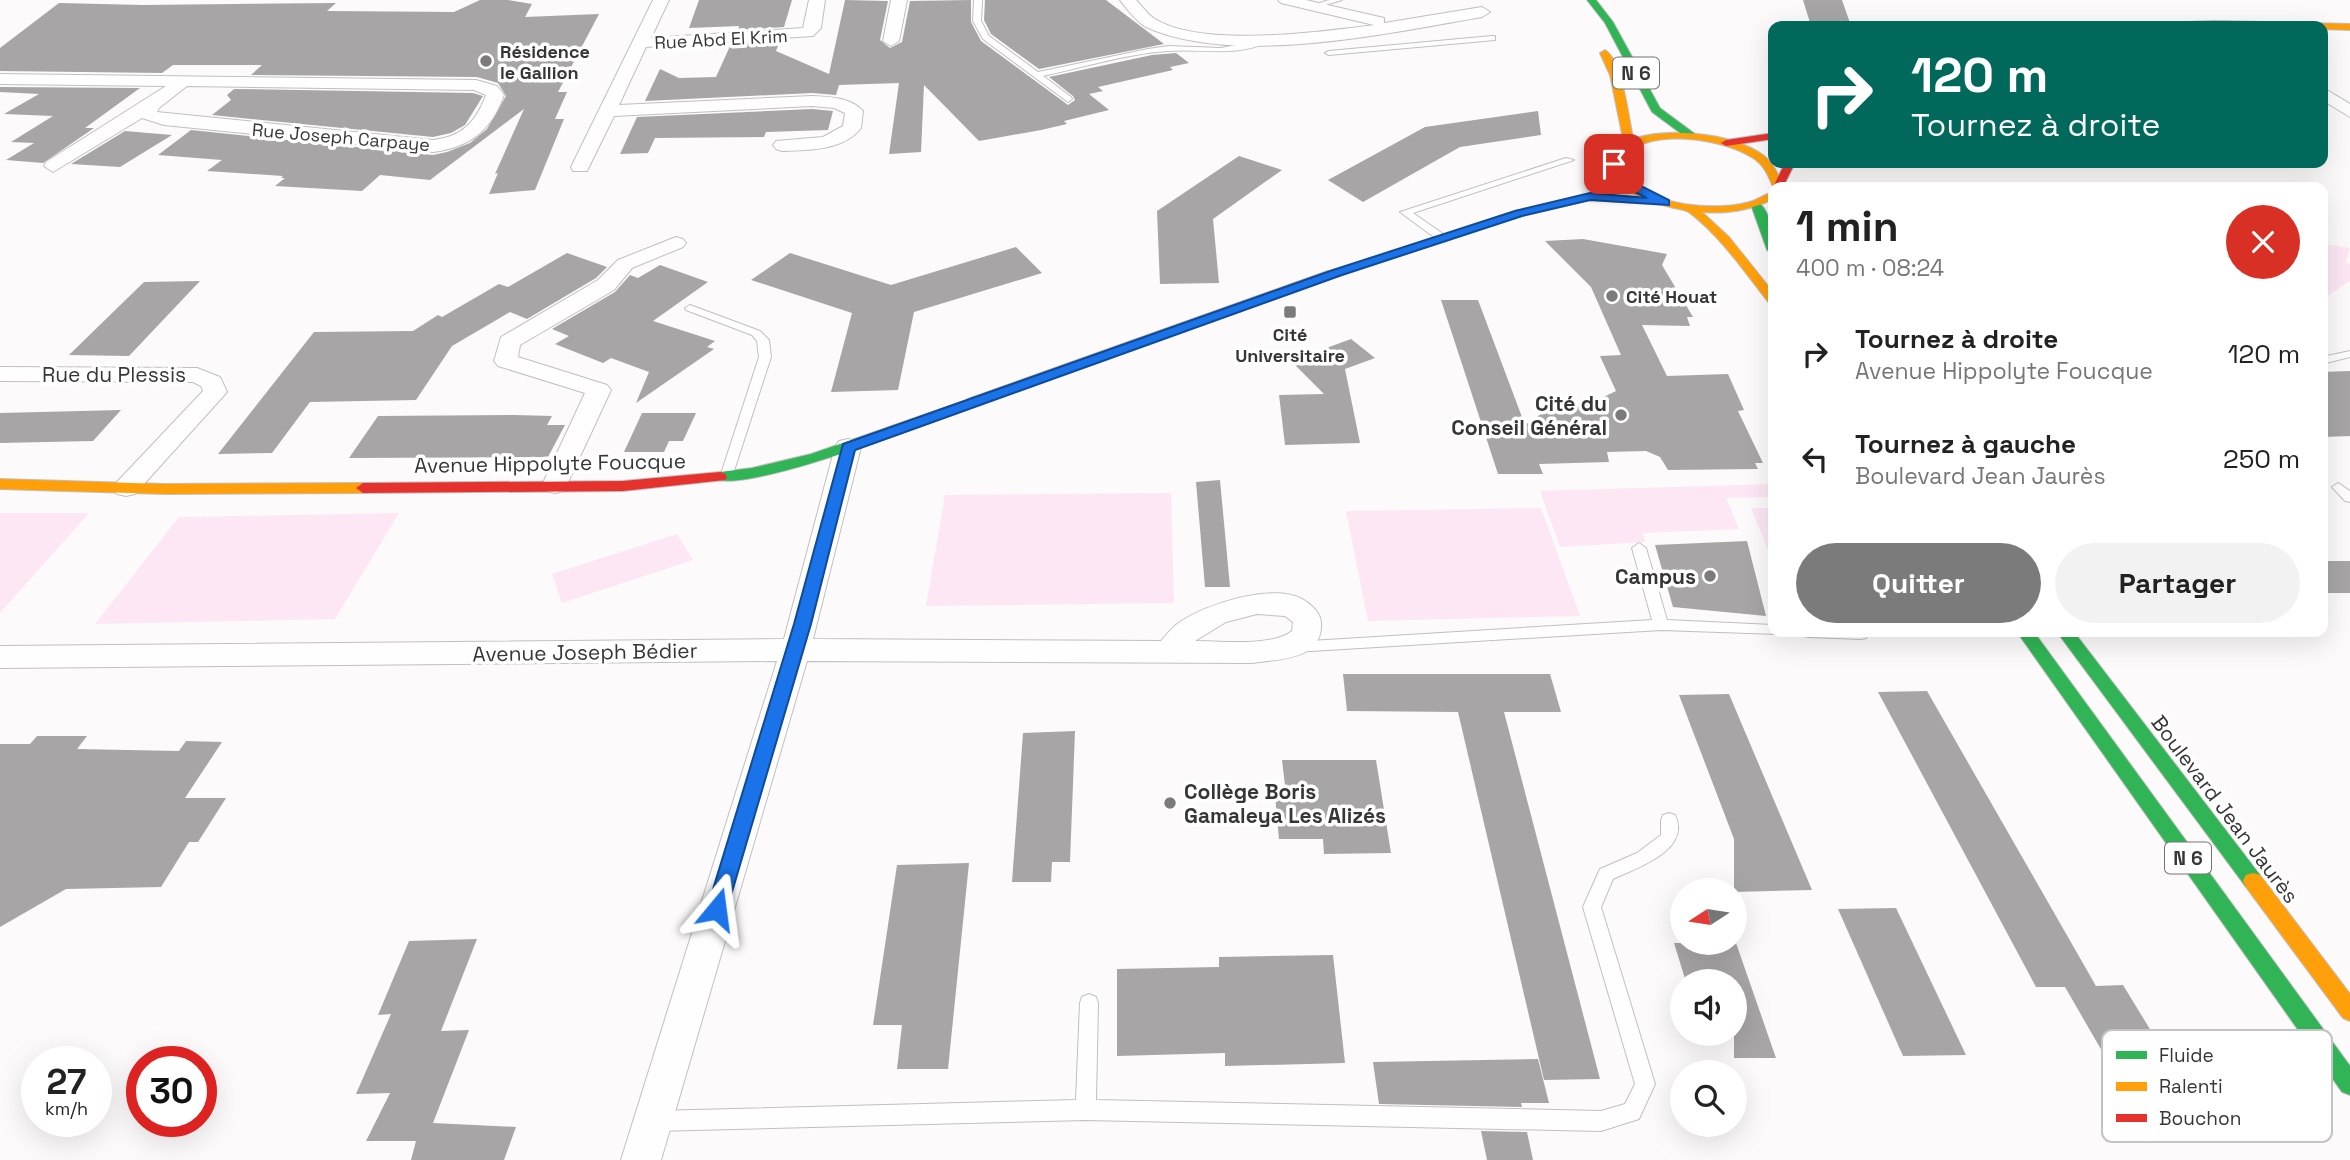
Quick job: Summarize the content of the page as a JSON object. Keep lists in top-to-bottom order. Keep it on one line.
{"streets":{"main road":["N 6","Avenue Hippolyte Foucque","Boulevard Jean Jaurès"],"street":["Rue Abd El Krim","Rue Joseph Carpaye","Rue du Plessis","Avenue Joseph Bédier"]},"crossings":[["Rue du Plessis","Avenue Hippolyte Foucque"]],"places":{"other":["Résidence le Gallion","Cité Houat","Cité du Conseil Général","Campus","Collège Boris Gamaleya Les Alizés"],"transit":["Cité Universitaire"]},"legend":["Fluide","Ralenti","Bouchon"],"north":"left","page":{"turn":["120 m","Tournez à droite"],"heading":["1 min","400 m · 08:24"],"list":[{"name":"Tournez à droite","note":"Avenue Hippolyte Foucque","value":"120 m"},{"name":"Tournez à gauche","note":"Boulevard Jean Jaurès","value":"250 m"}],"buttons":["Quitter","Partager"],"speed":"27 km/h","limit":"30"}}
